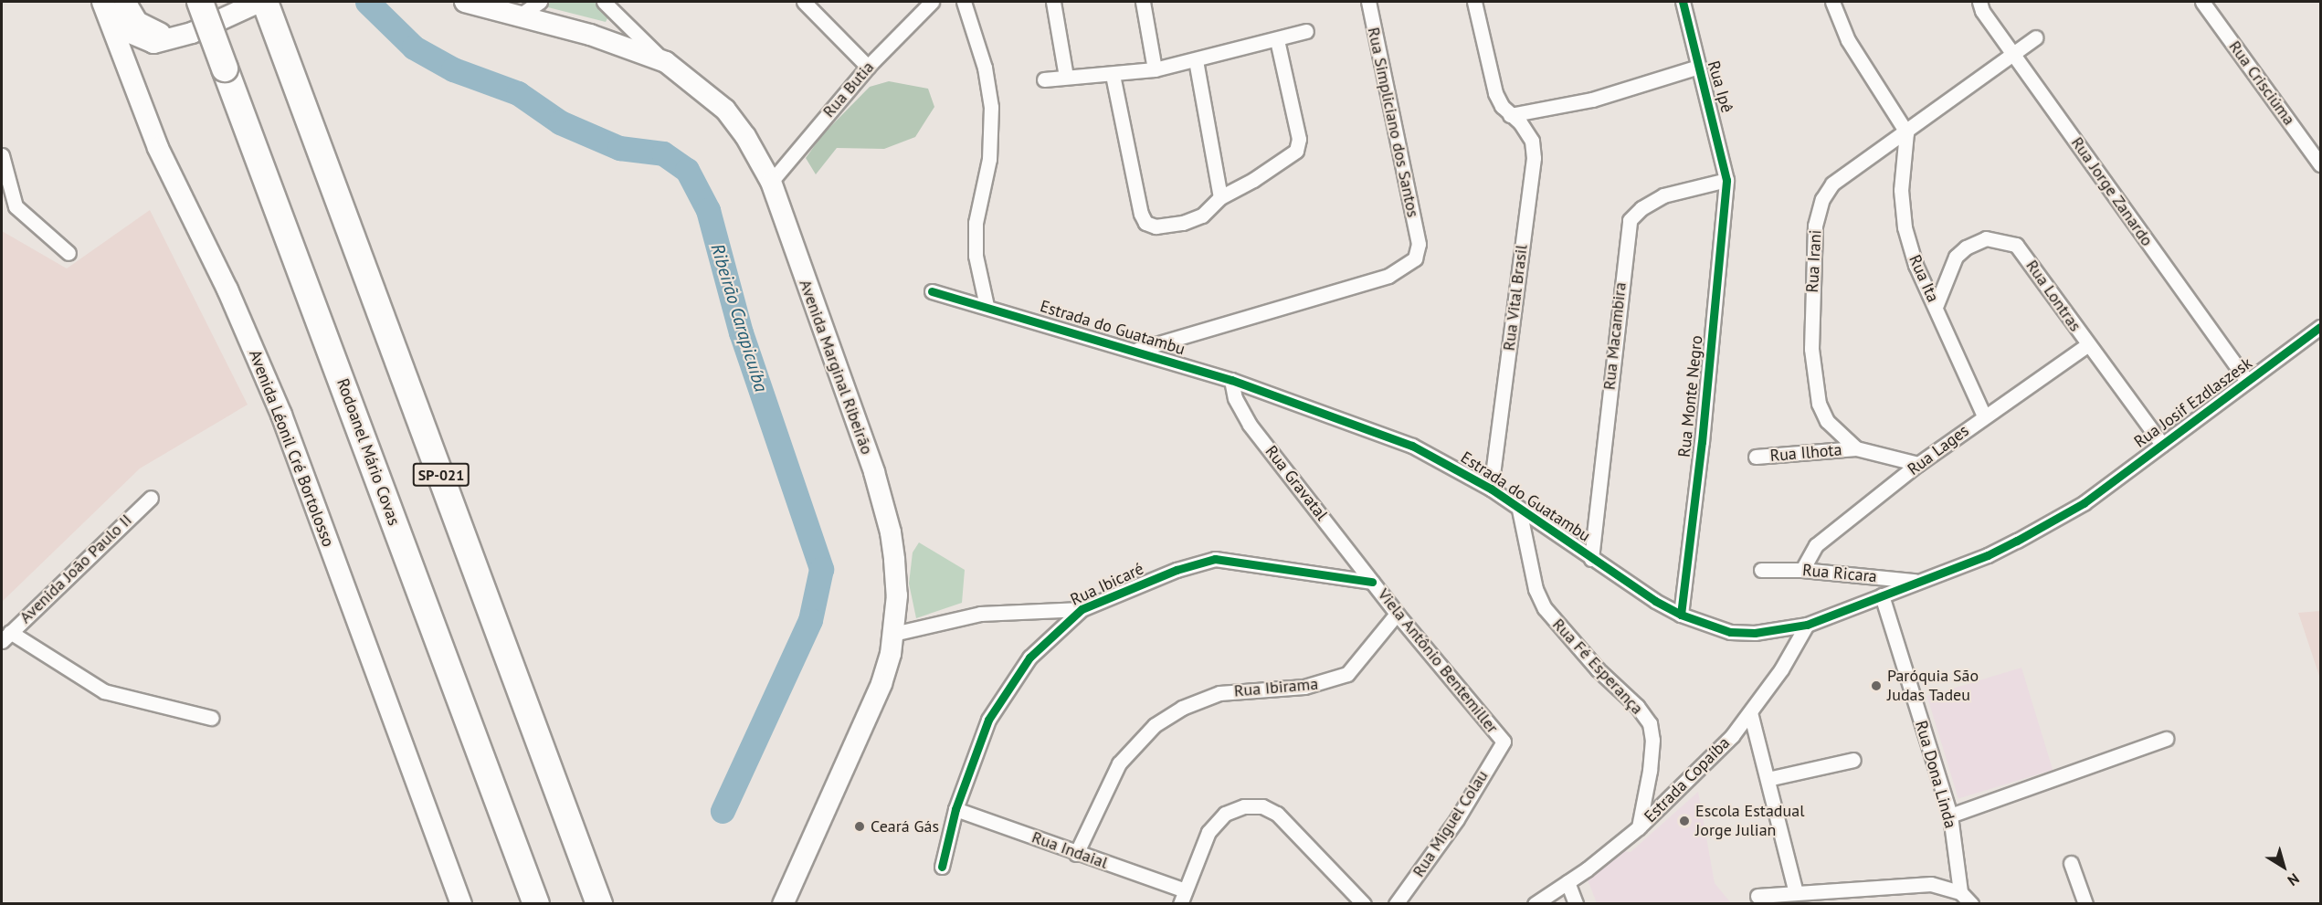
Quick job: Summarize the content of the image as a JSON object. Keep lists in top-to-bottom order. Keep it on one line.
{"streets":{"highway":["Rodoanel Mário Covas","SP-021"],"main road":["Avenida Marginal Ribeirão","Avenida Léonil Cré Bortolosso"],"street":["Rua Crisciúma","Rua Ipê","Rua Butia","Rua Simpliciano dos Santos","Rua Jorge Zanardo","Rua Irani","Rua Ita","Rua Lontras","Rua Vital Brasil","Estrada do Guatambu","Rua Macambira","Rua Monte Negro","Rua Josif Ezdlaszesk","Rua Lages","Rua Ilhota","Rua Gravatal","Avenida João Paulo II","Rua Ricara","Rua Ibicaré","Viela Antônio Bentemiller","Rua Fé Esperança","Rua Ibirama","Rua Dona Linda","Estrada Copaíba","Rua Miguel Colau","Rua Indaial"]},"crossings":[["Rua Ipê","Rua Macambira"],["Rua Ipê","Rua Monte Negro"],["Rua Butia","Avenida Marginal Ribeirão"],["Rua Simpliciano dos Santos","Estrada do Guatambu"],["Rua Jorge Zanardo","Rua Irani"],["Rua Jorge Zanardo","Rua Josif Ezdlaszesk"],["Rua Irani","Rua Ita"],["Rua Irani","Rua Lages"],["Rua Irani","Rua Ilhota"],["Rua Ita","Rua Lontras"],["Rua Ita","Rua Lages"],["Rua Lontras","Rua Josif Ezdlaszesk"],["Rua Lontras","Rua Lages"],["Rua Vital Brasil","Estrada do Guatambu"],["Estrada do Guatambu","Rua Macambira"],["Estrada do Guatambu","Rua Monte Negro"],["Estrada do Guatambu","Rua Josif Ezdlaszesk"],["Estrada do Guatambu","Rua Gravatal"],["Estrada do Guatambu","Rua Ricara"],["Estrada do Guatambu","Rua Fé Esperança"],["Estrada do Guatambu","Rua Dona Linda"],["Estrada do Guatambu","Estrada Copaíba"],["Rua Macambira","Rua Monte Negro"],["Rua Lages","Rua Ricara"],["Rua Gravatal","Rua Ibicaré"],["Rua Gravatal","Viela Antônio Bentemiller"],["Rua Ibicaré","Viela Antônio Bentemiller"],["Rua Ibicaré","Rua Indaial"],["Viela Antônio Bentemiller","Rua Ibirama"],["Viela Antônio Bentemiller","Rua Miguel Colau"],["Rua Fé Esperança","Estrada Copaíba"],["Rua Ibirama","Rua Indaial"]],"water":["Ribeirão Carapicuíba"],"places":["Paróquia São Judas Tadeu","Escola Estadual Jorge Julian","Ceará Gás"],"north":"bottom right"}
